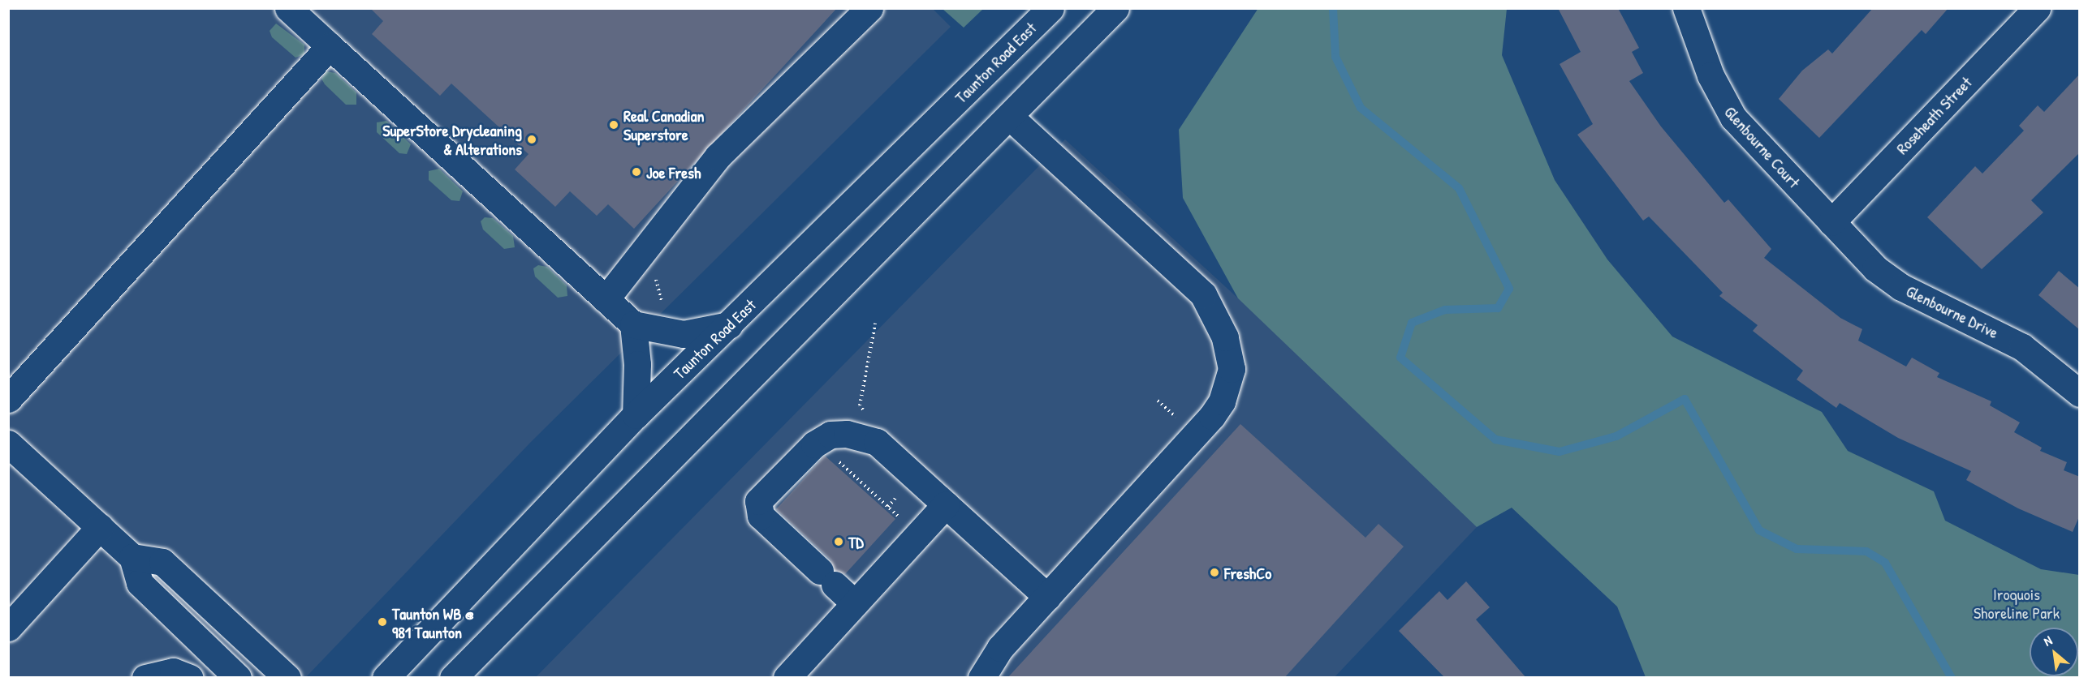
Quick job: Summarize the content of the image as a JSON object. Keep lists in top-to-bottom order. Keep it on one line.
{"streets":{"main road":["Taunton Road East","Roseheath Street","Glenbourne Court","Glenbourne Drive"]},"crossings":[["Roseheath Street","Glenbourne Court"],["Roseheath Street","Glenbourne Drive"],["Glenbourne Court","Glenbourne Drive"]],"parks":["Iroquois Shoreline Park"],"places":["Real Canadian Superstore","SuperStore Drycleaning & Alterations","Joe Fresh","TD","FreshCo","Taunton WB @ 981 Taunton"],"north":"top left"}
